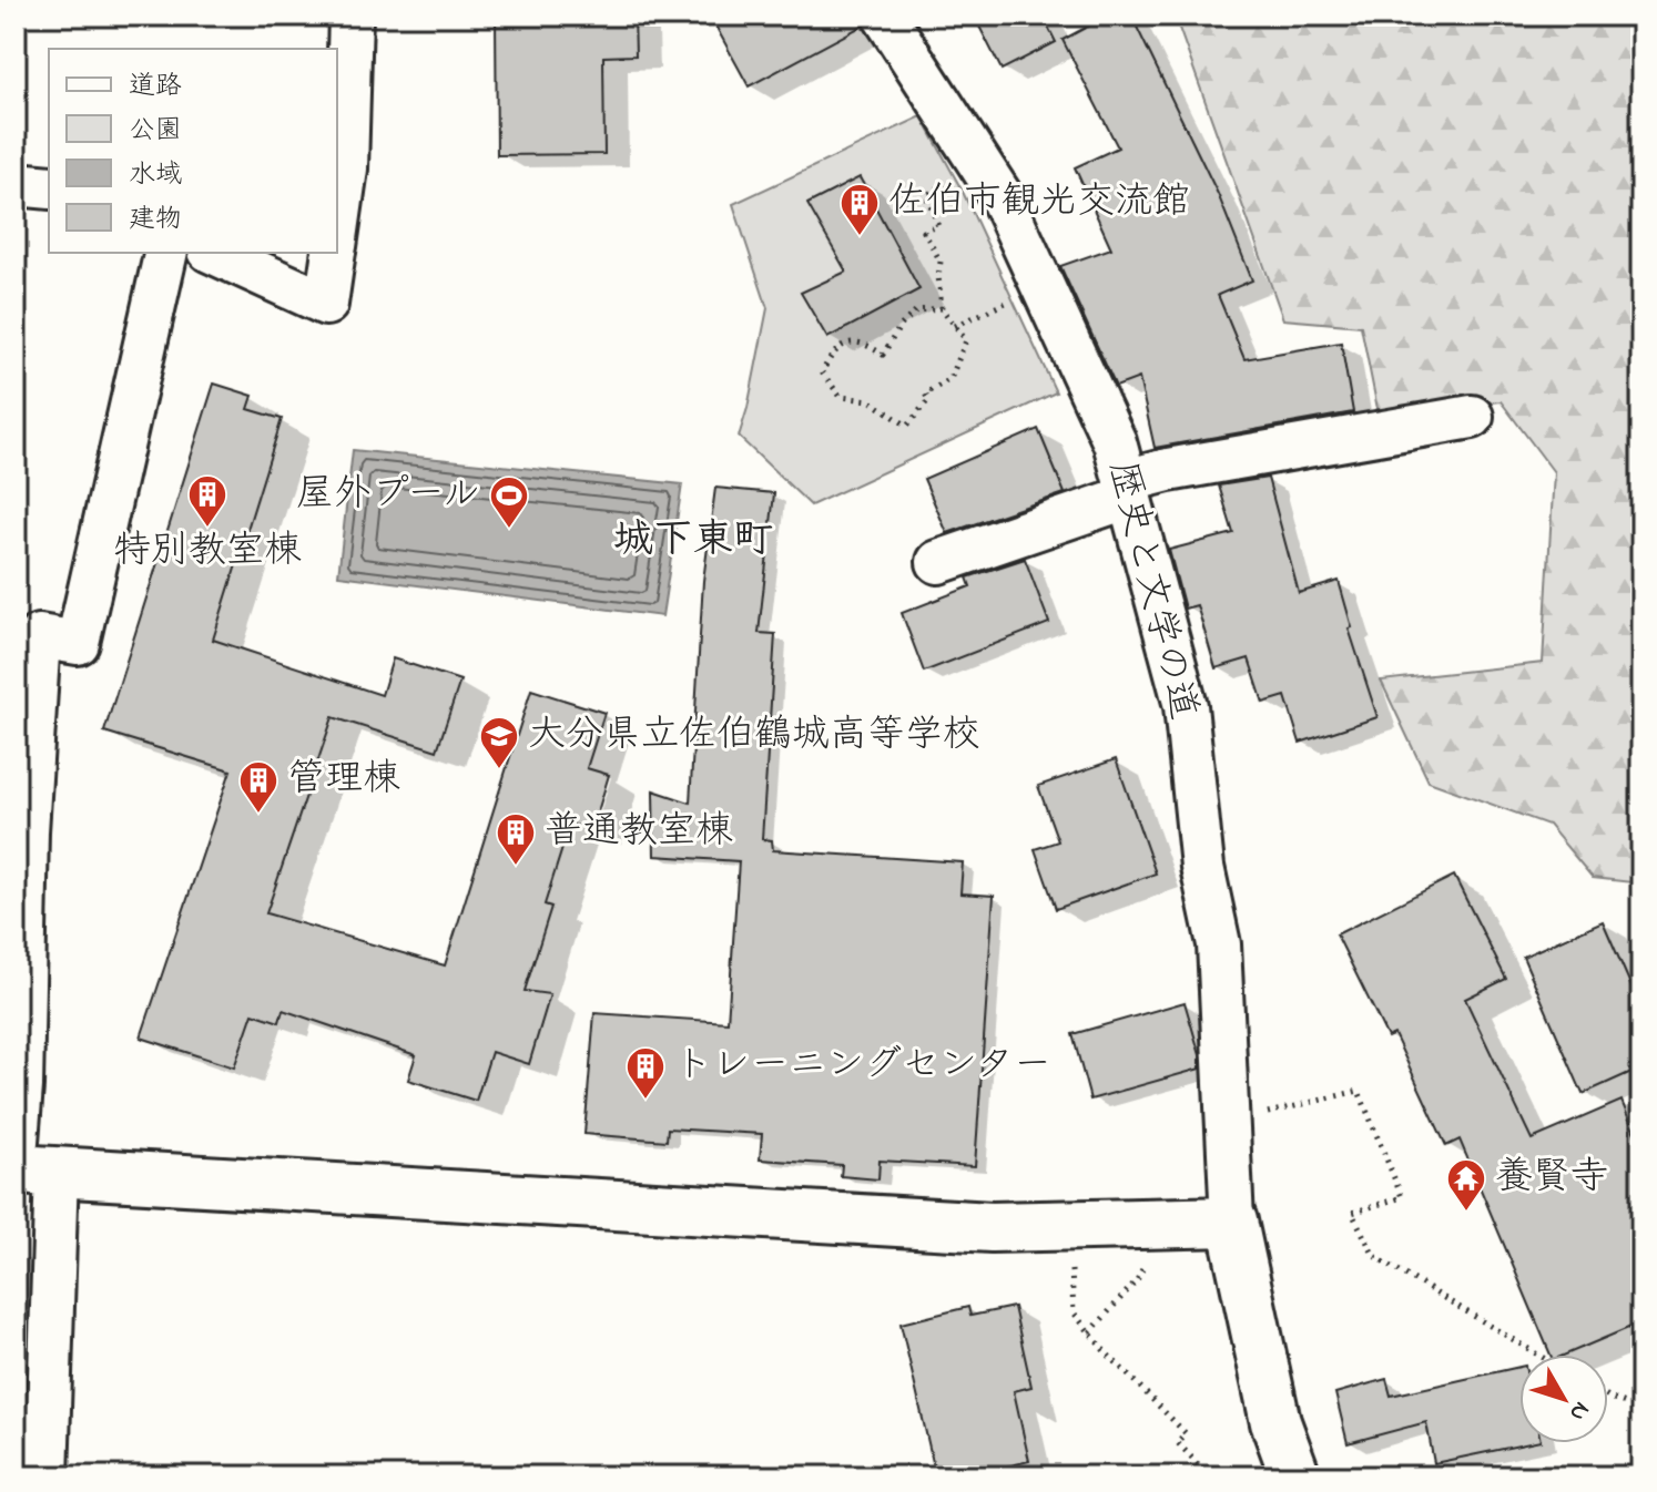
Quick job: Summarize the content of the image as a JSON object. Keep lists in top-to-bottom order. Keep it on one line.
{"streets":{"street":["歴史と文学の道"]},"districts":["城下東町"],"places":{"building":["佐伯市観光交流館","特別教室棟","管理棟","普通教室棟","トレーニングセンター"],"sports":["屋外プール"],"school or university":["大分県立佐伯鶴城高等学校"],"temple":["養賢寺"]},"legend":["道路","公園","水域","建物"],"north":"bottom right"}
